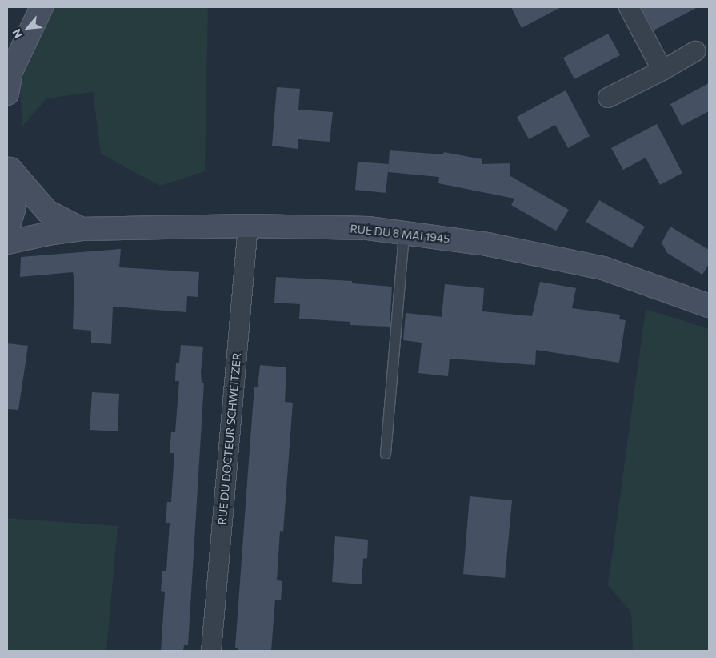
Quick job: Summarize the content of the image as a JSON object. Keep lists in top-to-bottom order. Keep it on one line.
{"streets":{"street":["RUE DU 8 MAI 1945","RUE DU DOCTEUR SCHWEITZER"]},"crossings":[["RUE DU 8 MAI 1945","RUE DU DOCTEUR SCHWEITZER"]],"north":"bottom left"}
